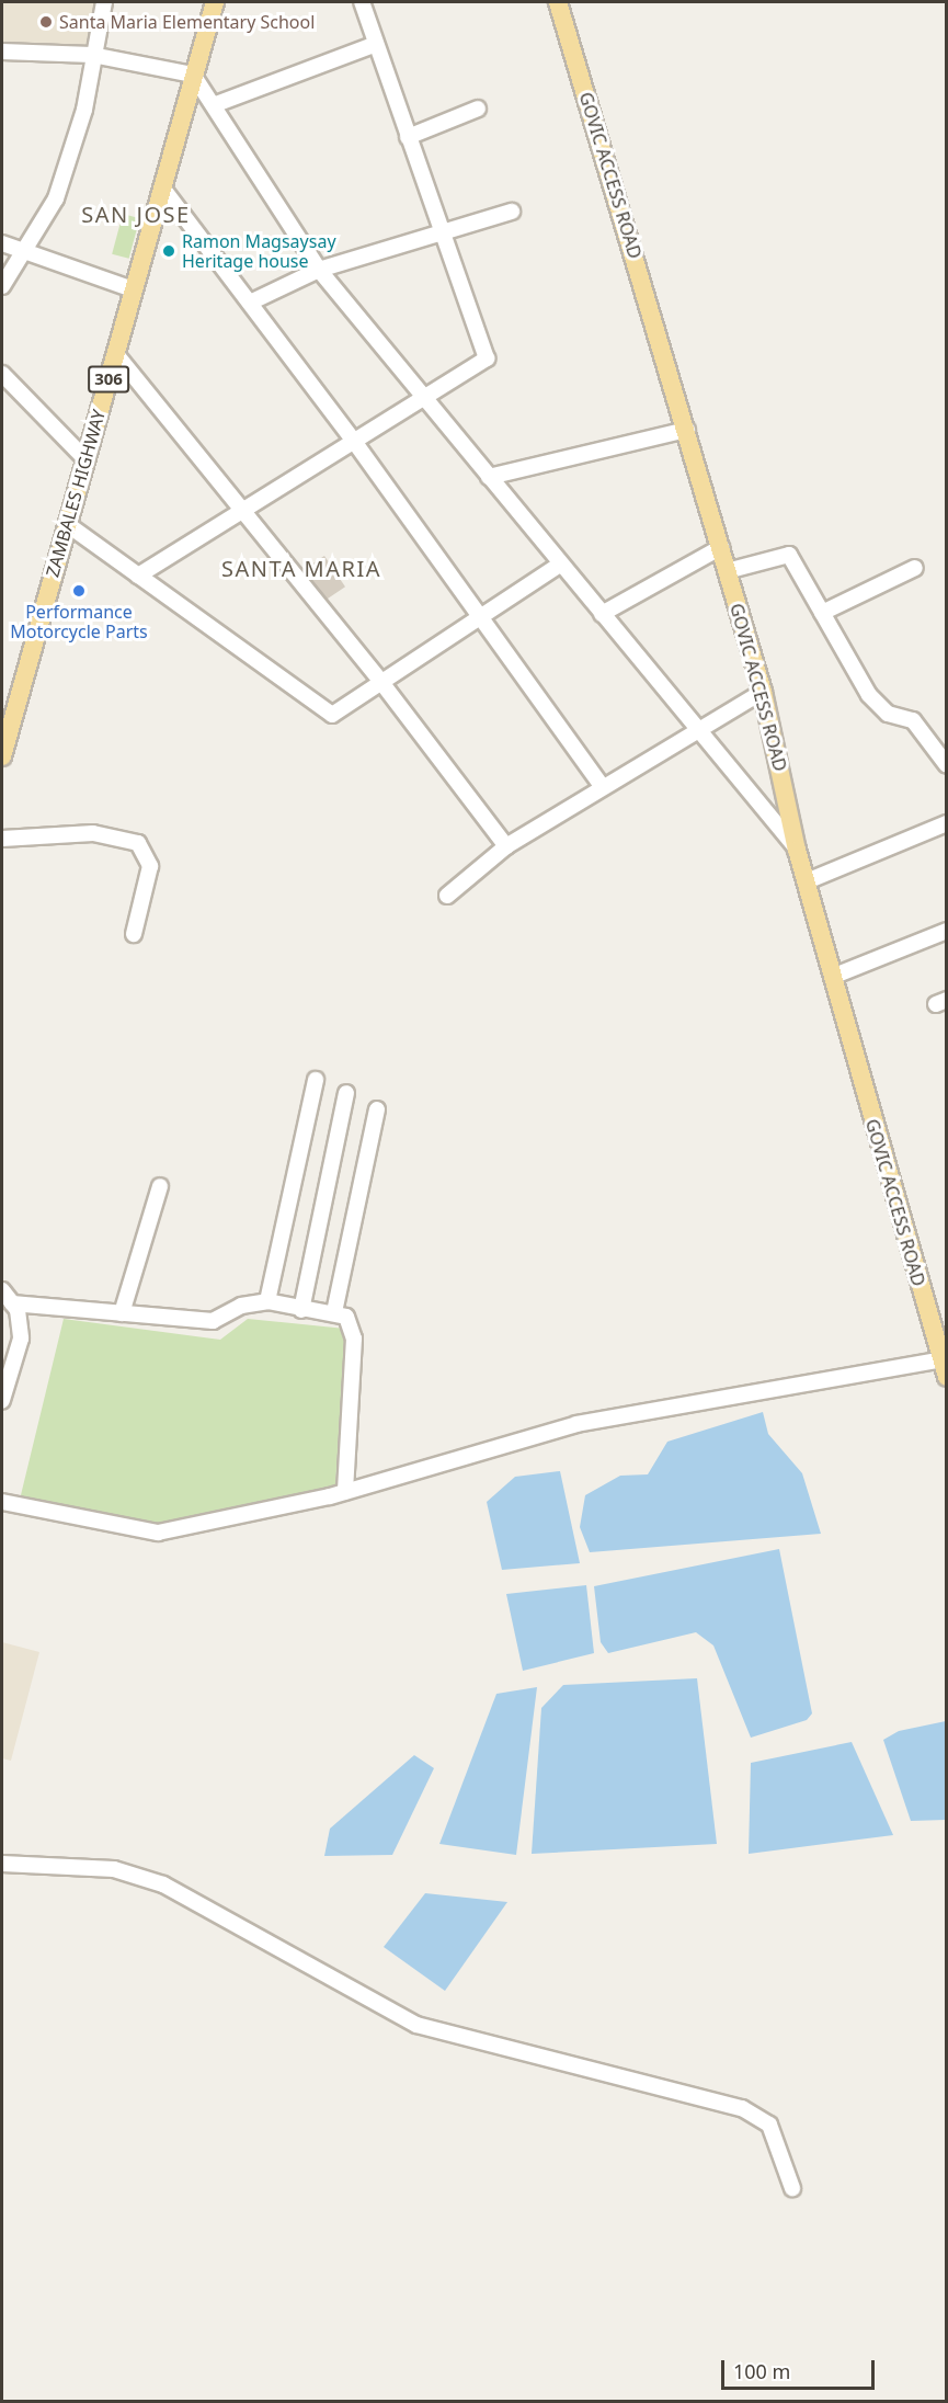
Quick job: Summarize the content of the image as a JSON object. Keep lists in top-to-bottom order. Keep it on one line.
{"streets":{"main road":["GOVIC ACCESS ROAD","306","ZAMBALES HIGHWAY"]},"districts":["SAN JOSE","SANTA MARIA"],"places":["Santa Maria Elementary School","Ramon Magsaysay Heritage house","Performance Motorcycle Parts"],"scale_bar":"100 m"}
